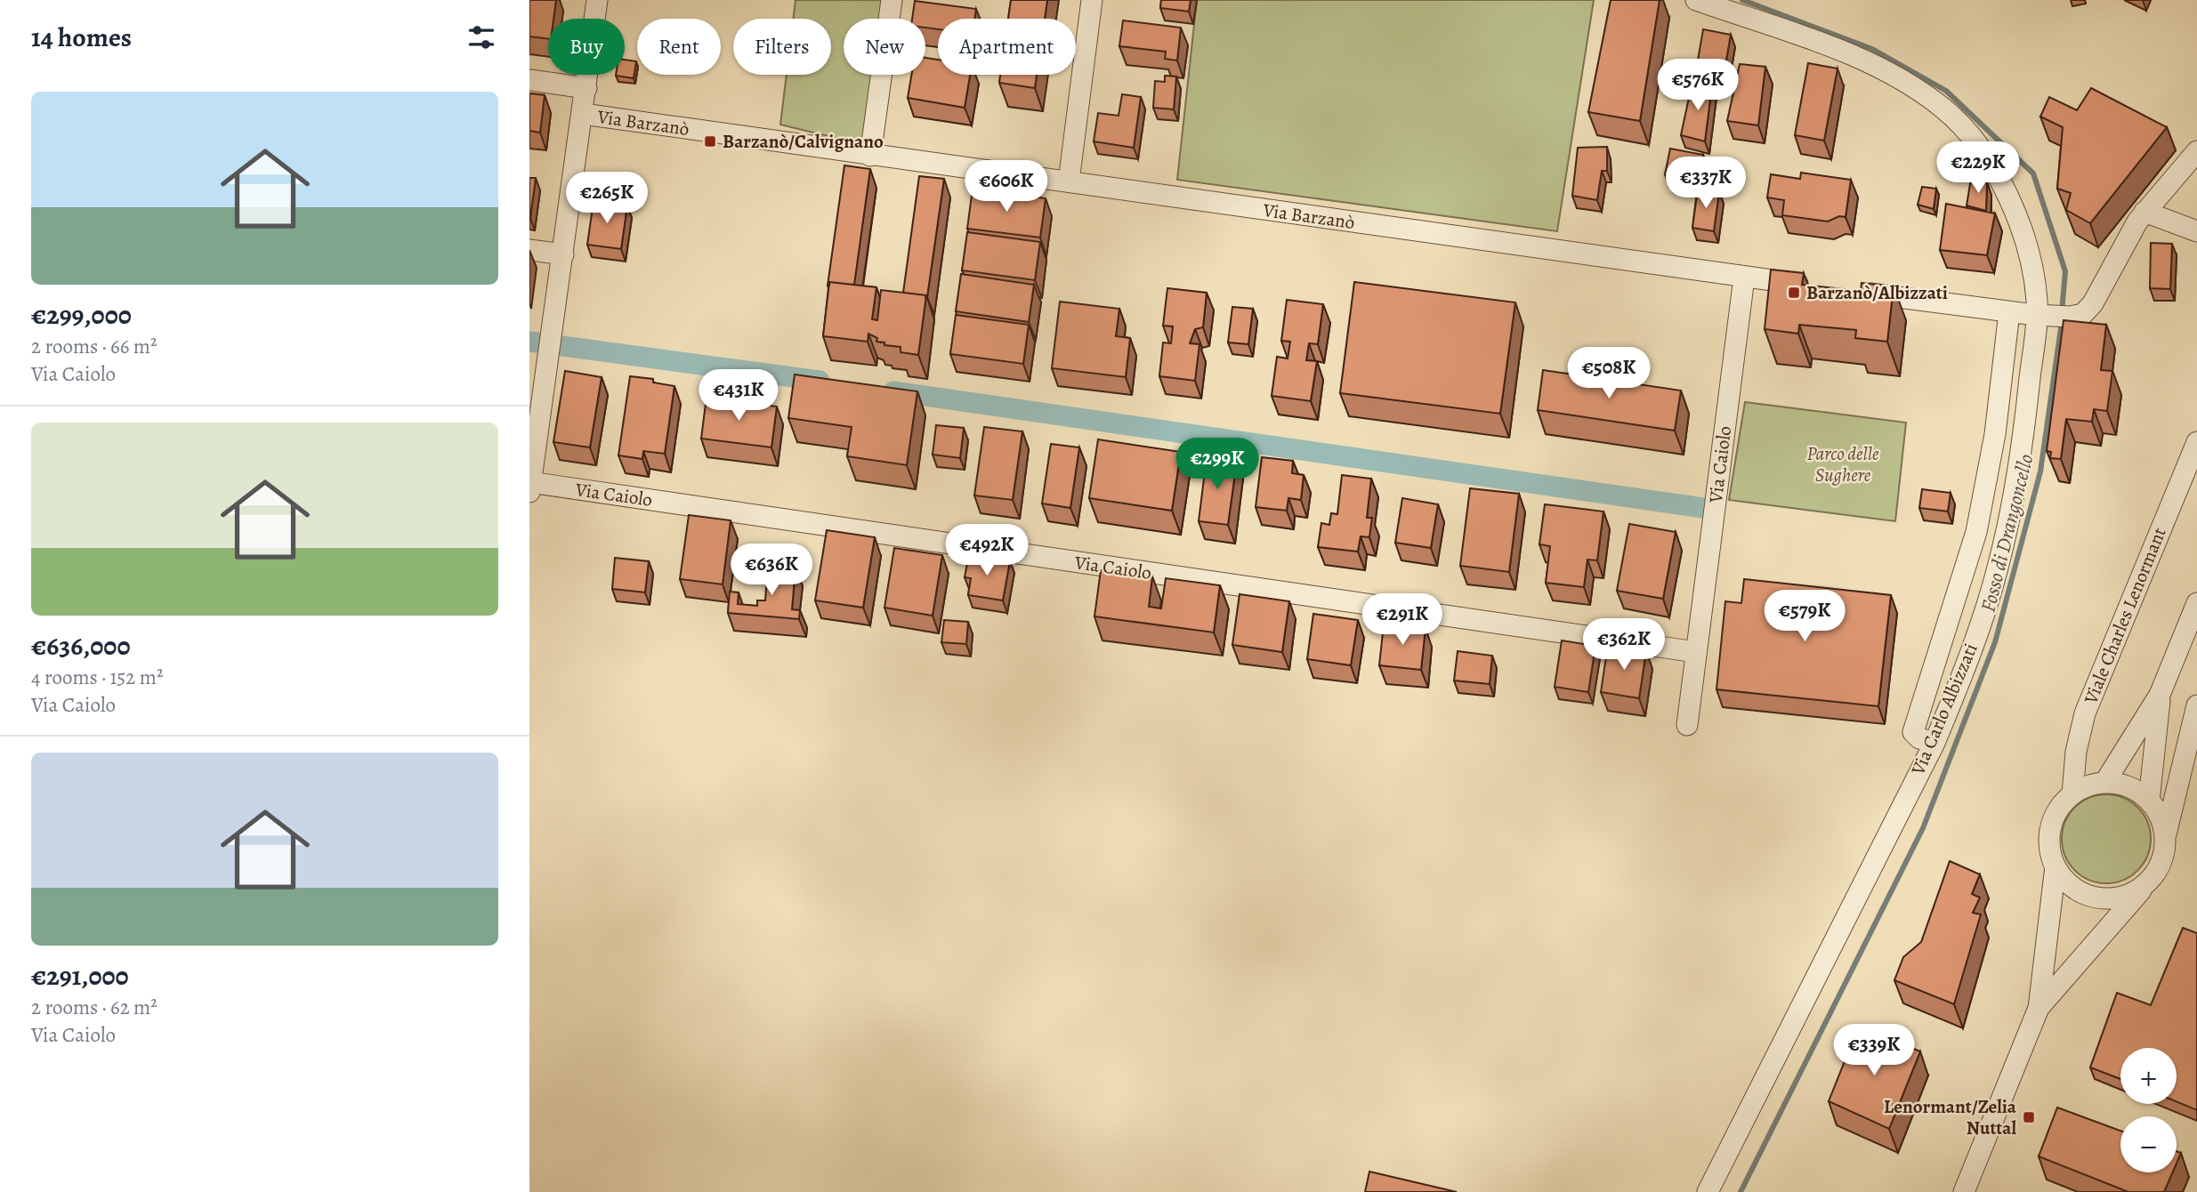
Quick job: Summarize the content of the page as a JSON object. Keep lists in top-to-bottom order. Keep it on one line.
{"streets":{"street":["Via Barzanò","Via Caiolo","Viale Charles Lenormant","Via Carlo Albizzati"]},"crossings":[["Via Barzanò","Via Caiolo"]],"water":["Fosso di Drangoncello"],"parks":["Parco delle Sughere"],"places":{"transit":["Barzanò/Calvignano","Barzanò/Albizzati","Lenormant/Zelia Nuttal"]},"page":{"heading":"14 homes","chip":["Buy","Rent","Filters","New","Apartment"],"price":["€576K","€229K","€337K","€606K","€265K","€508K","€431K","€299K","€492K","€636K","€579K","€291K","€362K","€339K"],"list":[{"name":"€299,000","note":"2 rooms · 66 m² · Via Caiolo"},{"name":"€636,000","note":"4 rooms · 152 m² · Via Caiolo"},{"name":"€291,000","note":"2 rooms · 62 m² · Via Caiolo"}],"map_buttons":["+","−"]}}
